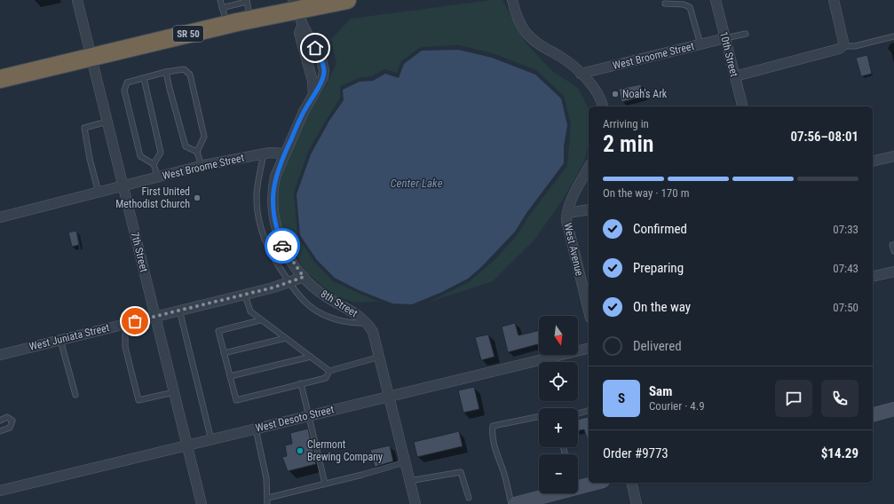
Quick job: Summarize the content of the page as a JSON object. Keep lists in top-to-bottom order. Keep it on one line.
{"streets":{"highway":["SR 50"],"street":["10th Street","West Broome Street","West Avenue","7th Street","8th Street","West Juniata Street","West Desoto Street"]},"crossings":[["SR 50","7th Street"],["SR 50","8th Street"],["10th Street","West Broome Street"],["West Broome Street","7th Street"],["West Broome Street","8th Street"],["7th Street","West Juniata Street"],["7th Street","West Desoto Street"],["8th Street","West Juniata Street"],["8th Street","West Desoto Street"]],"water":["Center Lake"],"places":["Noah's Ark","First United Methodist Church","Clermont Brewing Company"],"north":"bottom","page":{"heading":["2 min","Arriving in","07:56–08:01"],"panel":["Sam","Courier · 4.9","Order #9773","$14.29"],"bar":"On the way · 170 m","list":[["Confirmed","07:33"],["Preparing","07:43"],["On the way","07:50"],"Delivered"],"map_buttons":["+","−"],"round":"S"}}
